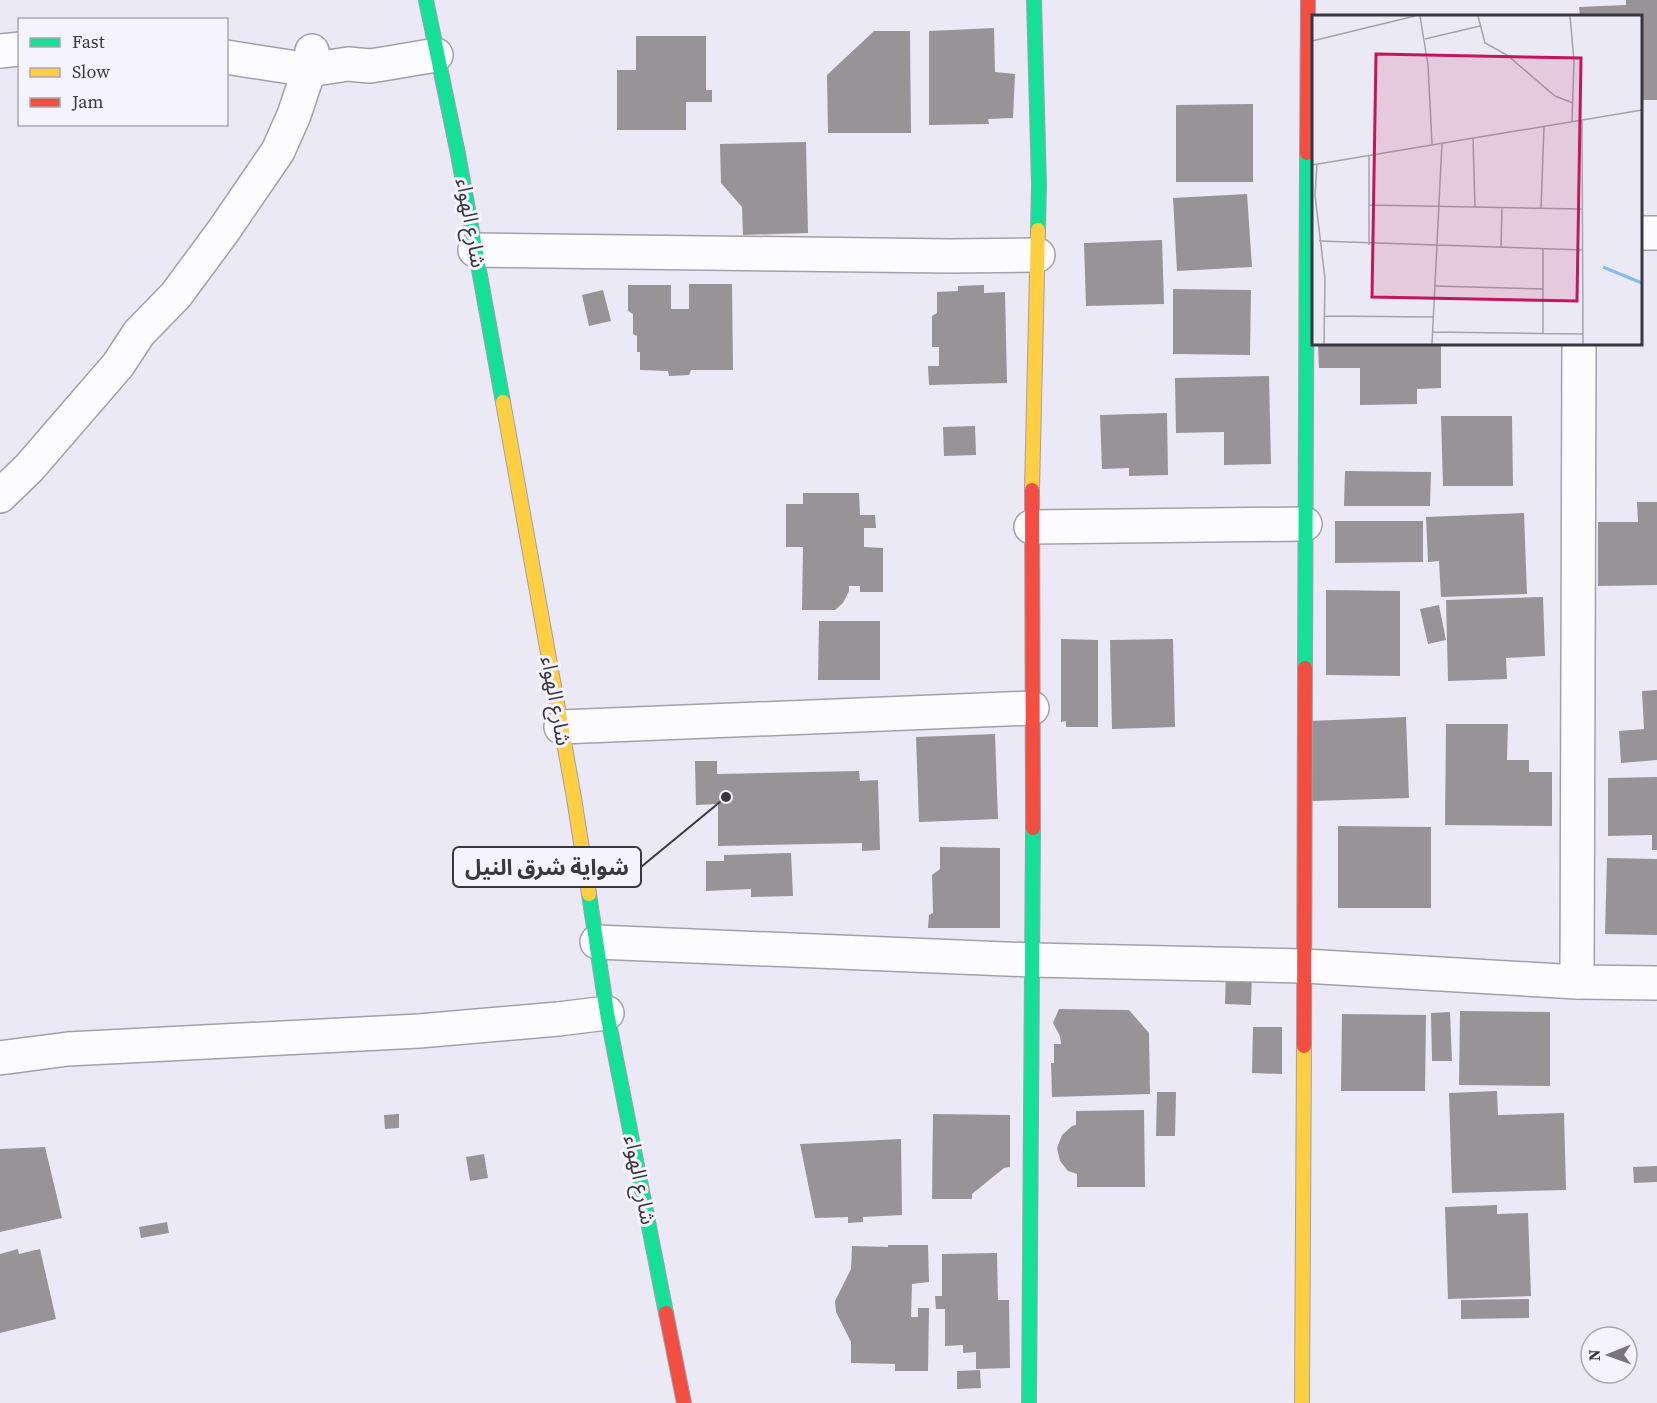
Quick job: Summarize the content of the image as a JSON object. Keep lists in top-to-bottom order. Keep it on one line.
{"streets":{"street":["شارع الهواء"]},"places":["شواية شرق النيل"],"legend":["Fast","Slow","Jam"],"north":"left"}
